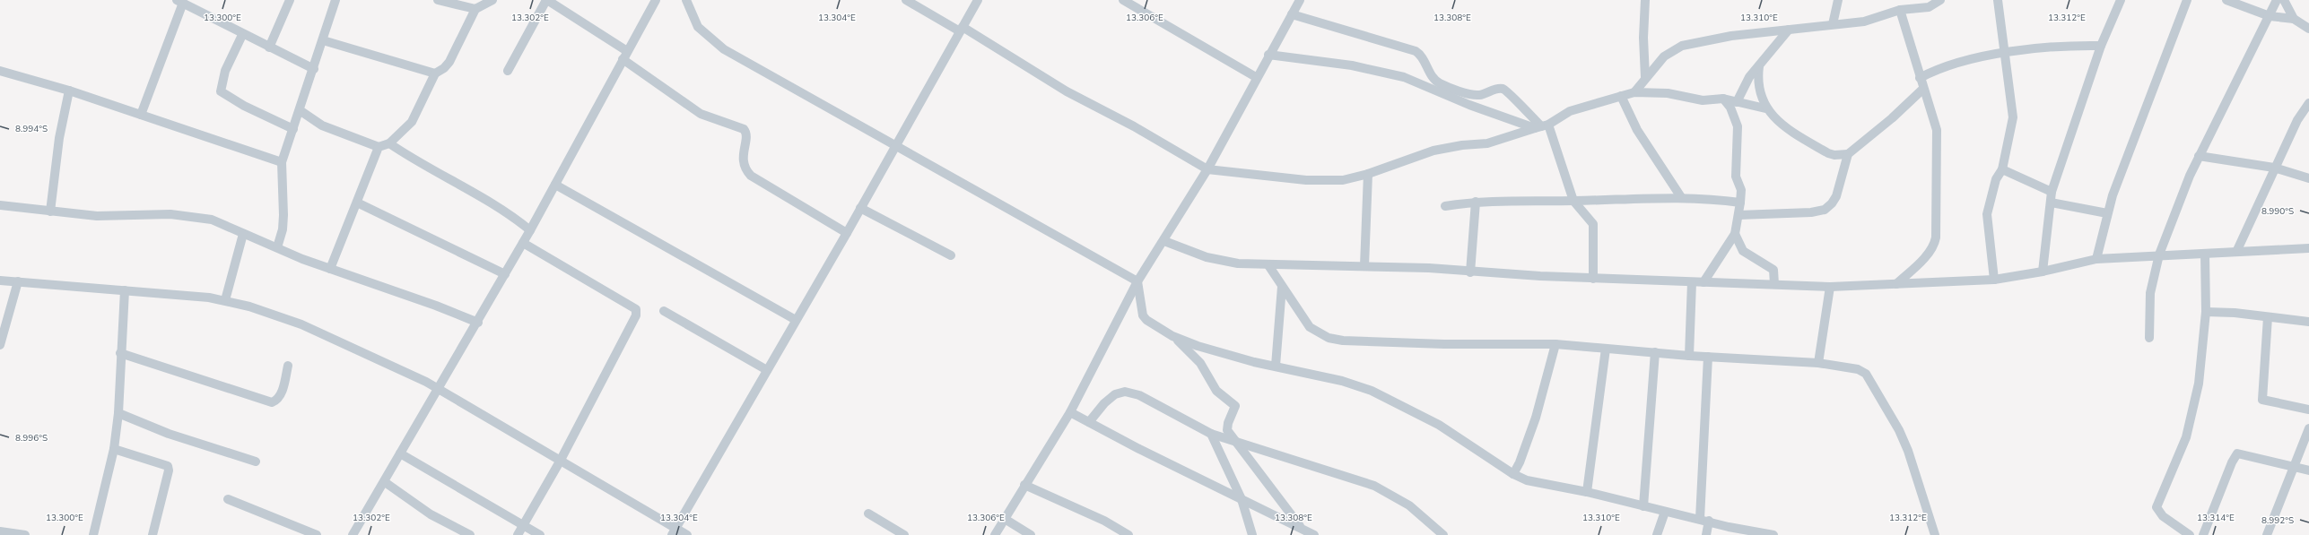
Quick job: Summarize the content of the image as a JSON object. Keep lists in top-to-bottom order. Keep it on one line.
{"coordinates":["13.300°E","13.302°E","13.304°E","13.306°E","13.308°E","13.310°E","13.312°E","8.994°S","8.990°S","8.996°S","13.314°E","8.992°S"]}
